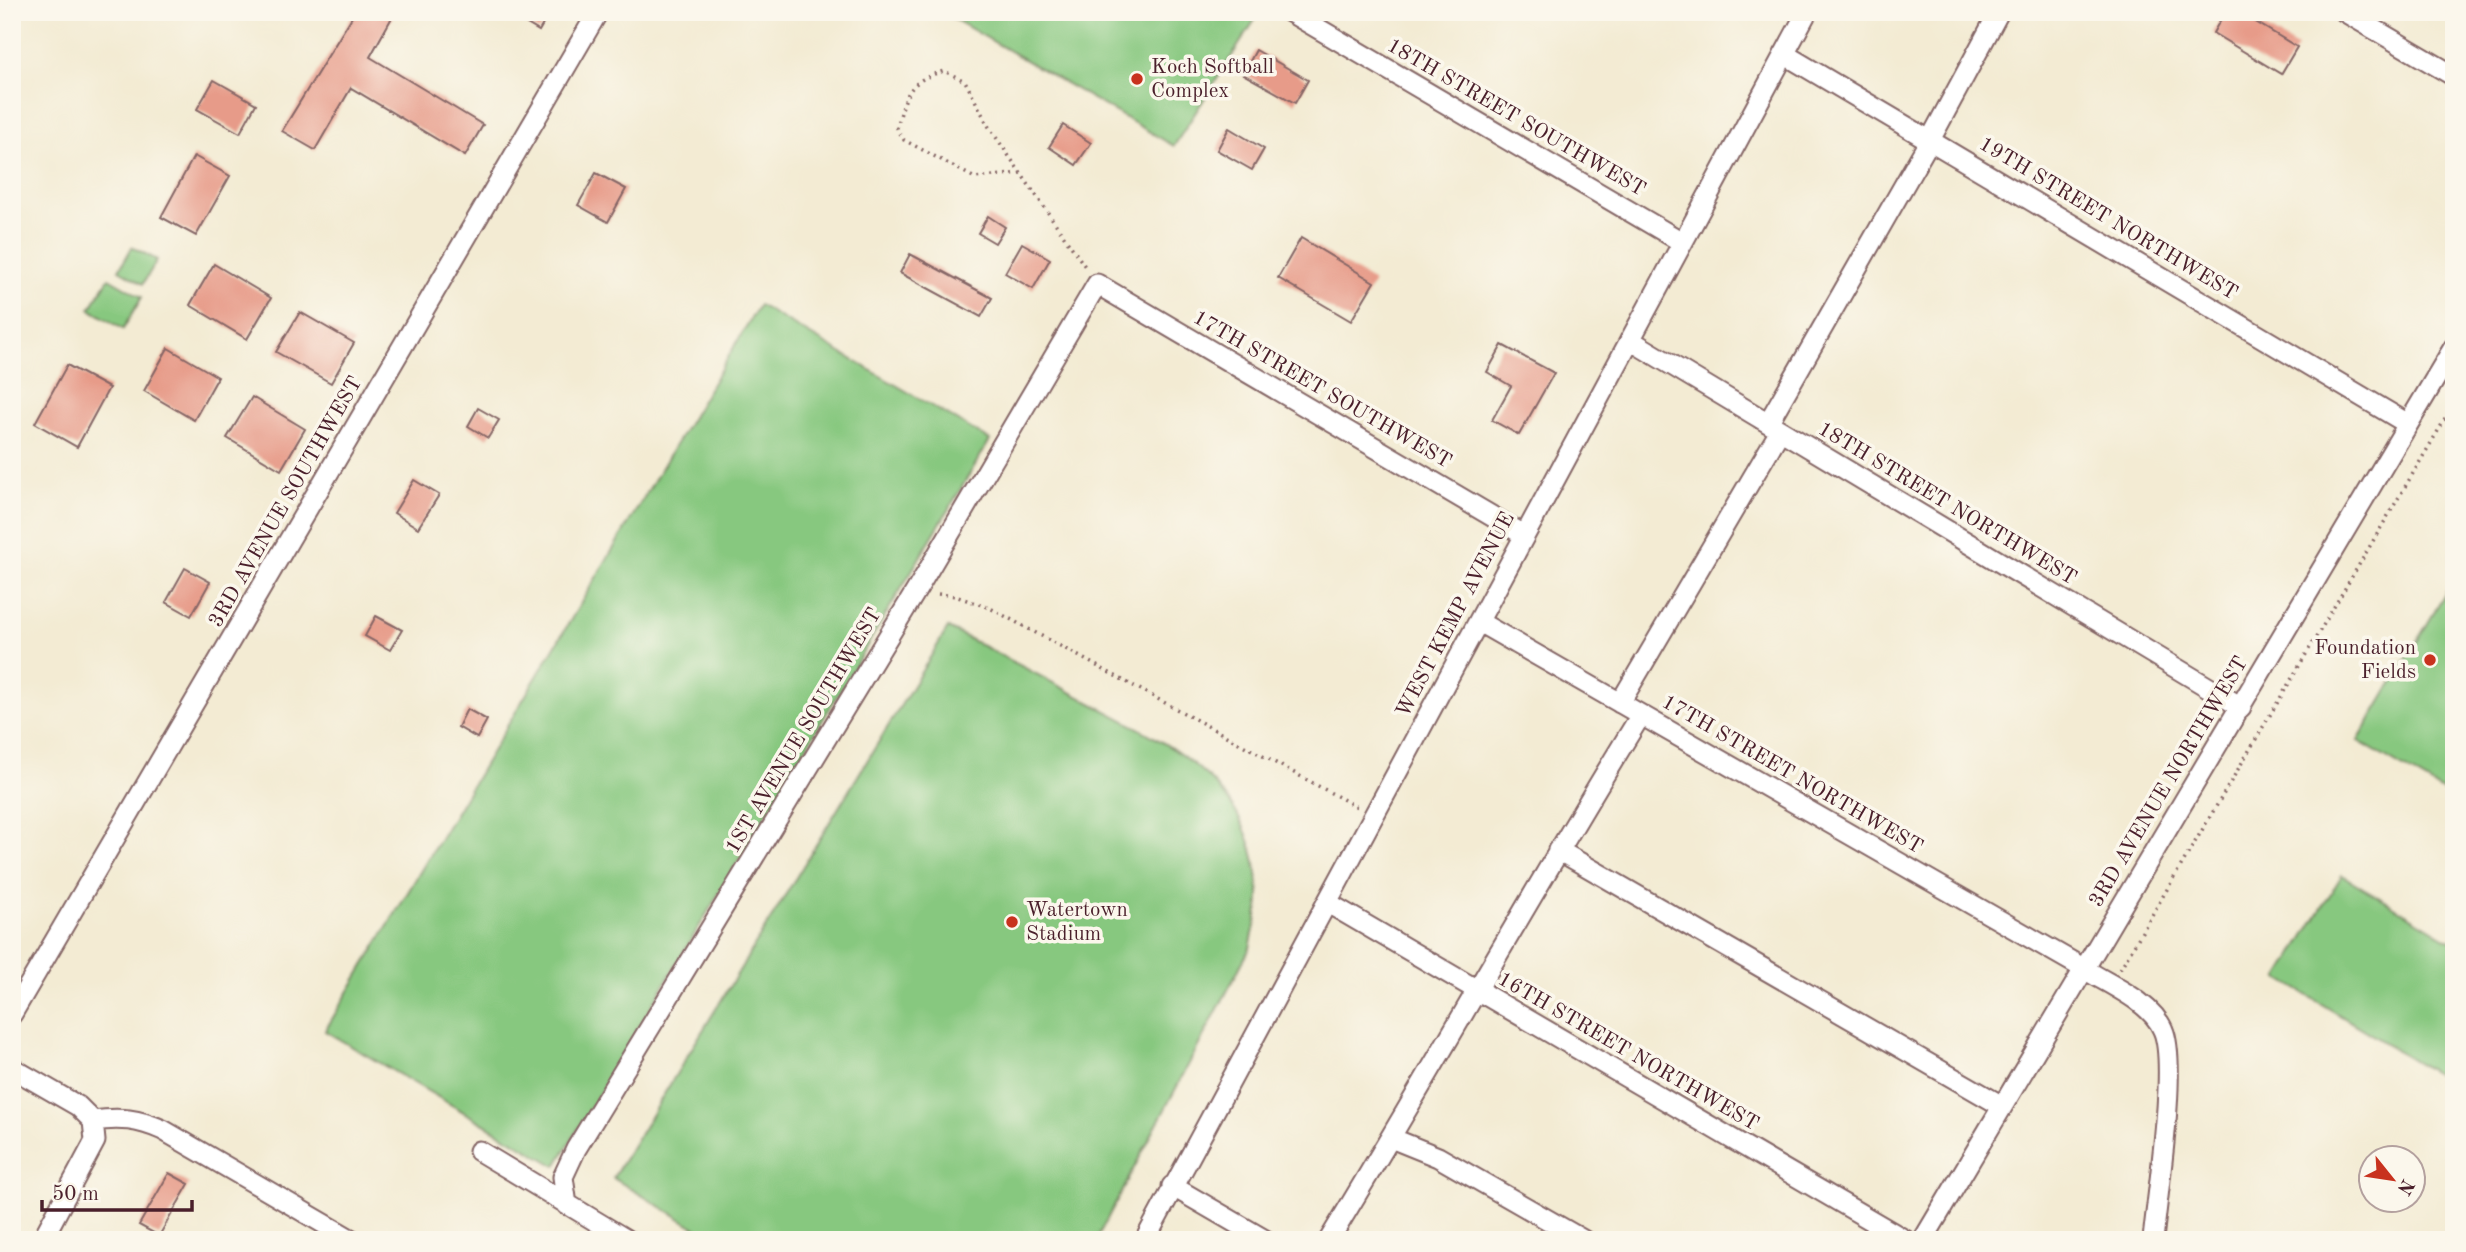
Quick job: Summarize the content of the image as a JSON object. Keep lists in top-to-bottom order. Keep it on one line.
{"streets":{"street":["18TH STREET SOUTHWEST","19TH STREET NORTHWEST","17TH STREET SOUTHWEST","3RD AVENUE SOUTHWEST","18TH STREET NORTHWEST","WEST KEMP AVENUE","1ST AVENUE SOUTHWEST","17TH STREET NORTHWEST","3RD AVENUE NORTHWEST","16TH STREET NORTHWEST"]},"crossings":[["18TH STREET SOUTHWEST","WEST KEMP AVENUE"],["19TH STREET NORTHWEST","WEST KEMP AVENUE"],["19TH STREET NORTHWEST","3RD AVENUE NORTHWEST"],["17TH STREET SOUTHWEST","WEST KEMP AVENUE"],["17TH STREET SOUTHWEST","1ST AVENUE SOUTHWEST"],["18TH STREET NORTHWEST","WEST KEMP AVENUE"],["18TH STREET NORTHWEST","3RD AVENUE NORTHWEST"],["WEST KEMP AVENUE","17TH STREET NORTHWEST"],["WEST KEMP AVENUE","16TH STREET NORTHWEST"],["17TH STREET NORTHWEST","3RD AVENUE NORTHWEST"]],"places":["Koch Softball Complex","Foundation Fields","Watertown Stadium"],"scale_bar":"50 m","north":"bottom right"}
